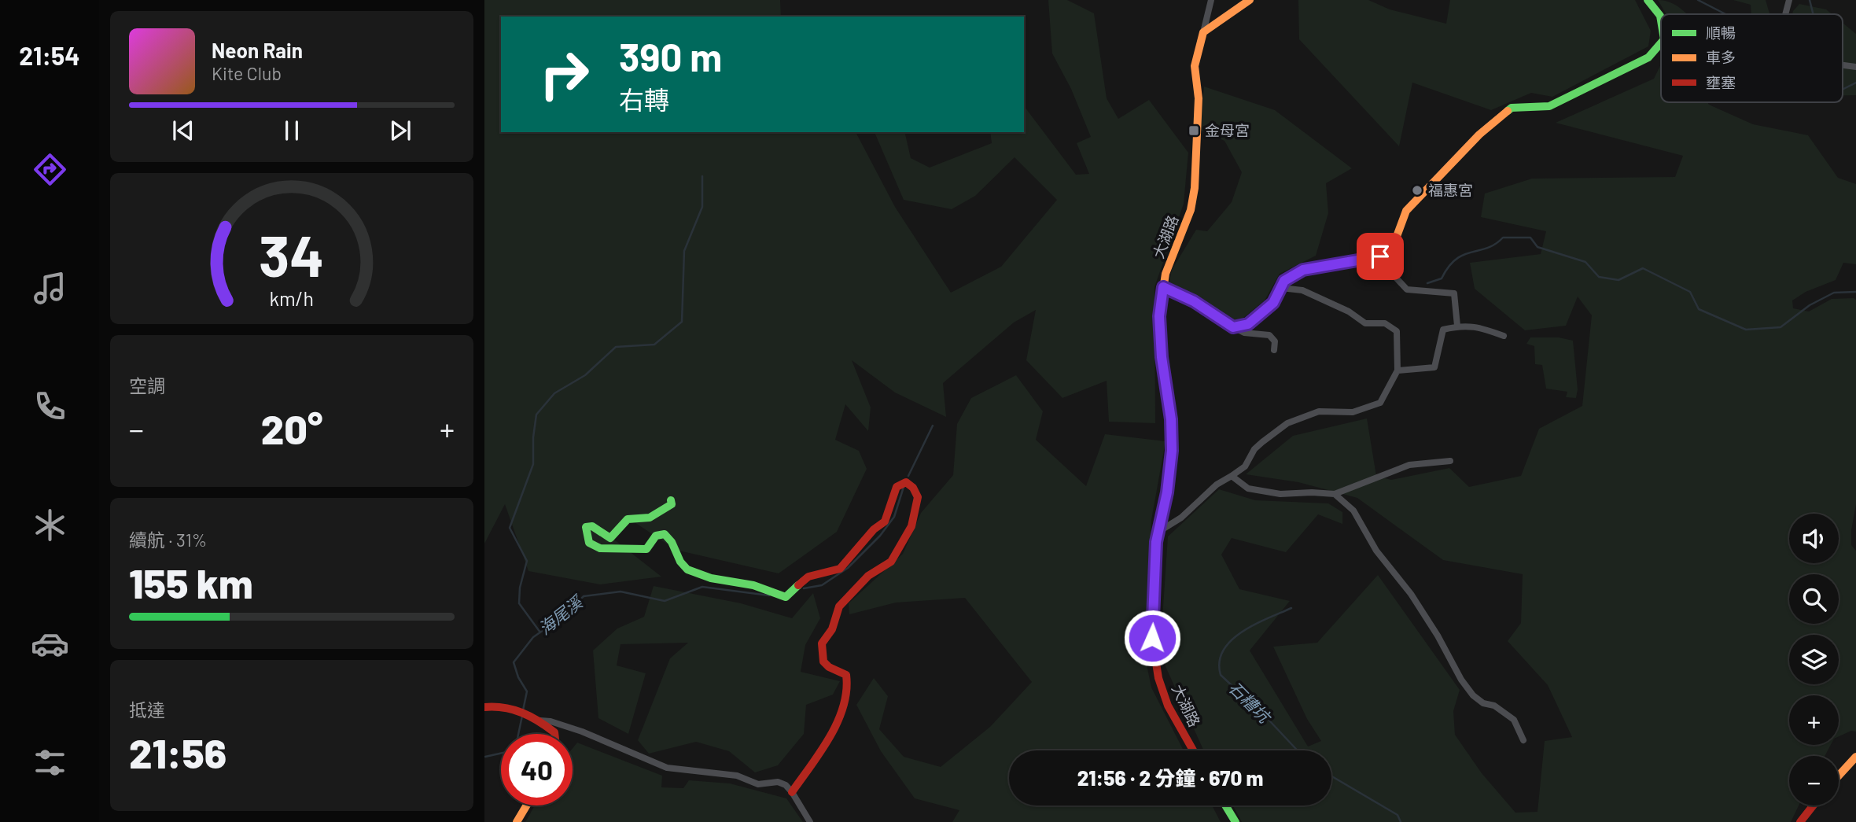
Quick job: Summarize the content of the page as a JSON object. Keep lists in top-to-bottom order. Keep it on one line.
{"streets":{"street":["大湖路"]},"water":["海尾溪","石糟坑"],"places":{"transit":["金母宮"],"other":["福惠宮"]},"legend":["順暢","車多","壅塞"],"page":{"tabs":"21:54","turn":["390 m","右轉"],"song":["Neon Rain","Kite Club"],"tile":["空調",["續航 · 31%","155 km"],["抵達","21:56"]],"heat":["−","20°","+"],"map_buttons":["+","−"],"limit":"40","trip":"21:56 · 2 分鐘 · 670 m","gauge":["34","km/h"]}}
